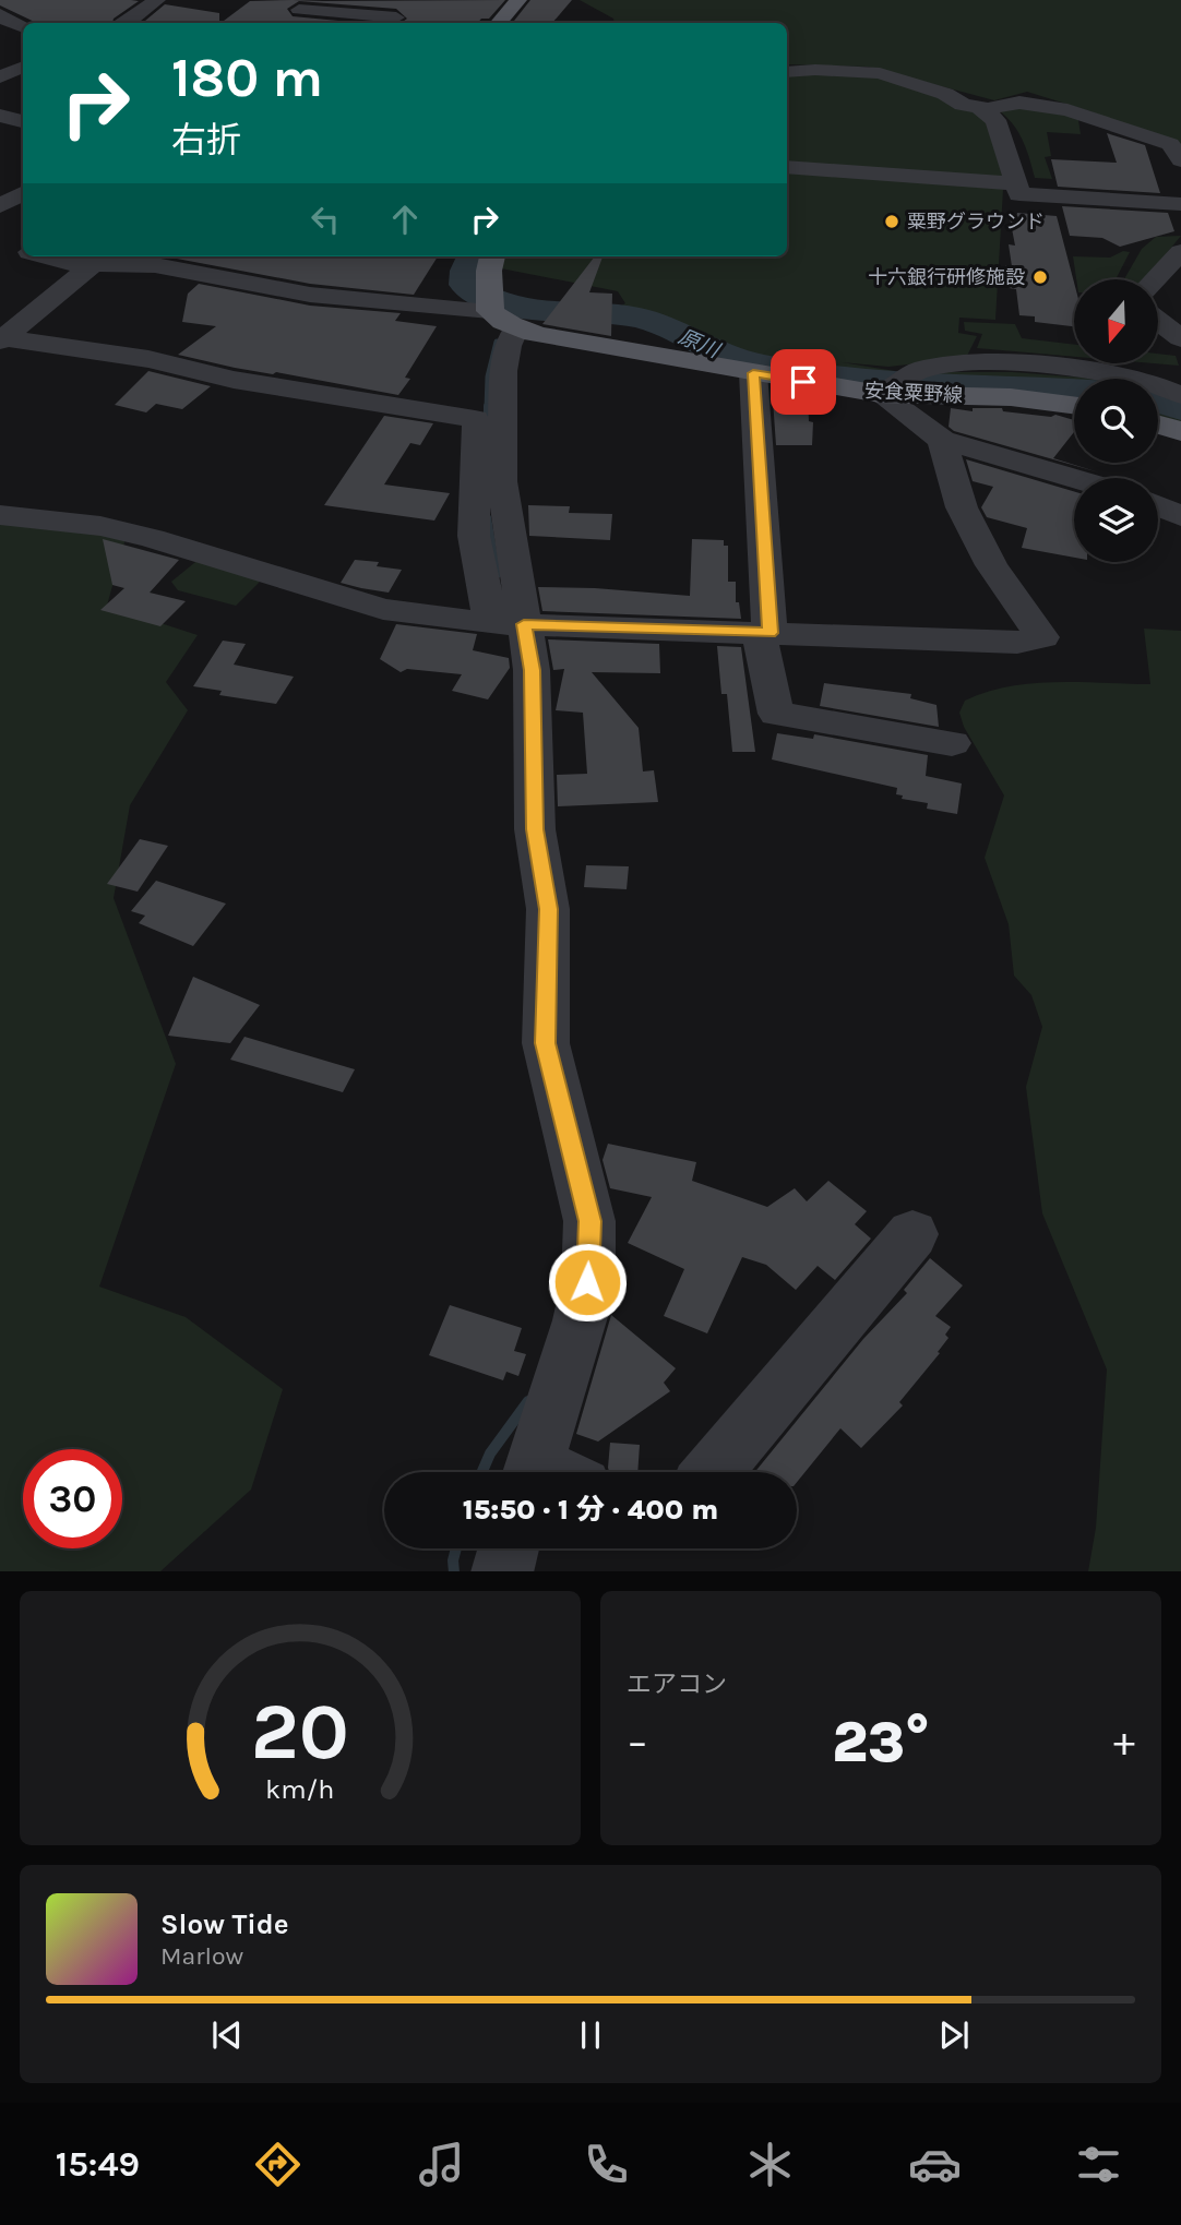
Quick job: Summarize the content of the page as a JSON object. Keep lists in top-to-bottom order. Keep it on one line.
{"streets":{"main road":["安食粟野線"]},"water":["原川"],"places":["粟野グラウンド","十六銀行研修施設"],"north":"bottom","page":{"turn":["180 m","右折"],"limit":"30","trip":"15:50 · 1 分 · 400 m","tile":"エアコン","heat":["−","23°","+"],"song":["Slow Tide","Marlow"],"tabs":"15:49","gauge":["20","km/h"]}}
